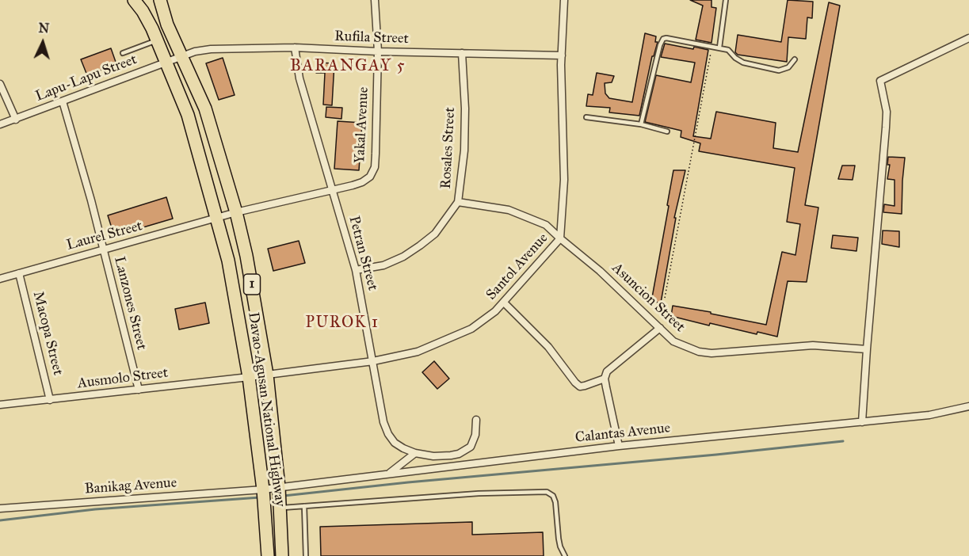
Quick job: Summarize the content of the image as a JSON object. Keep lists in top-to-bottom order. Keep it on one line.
{"streets":{"highway":["1","Davao-Agusan National Highway"],"street":["Rufila Street","Lapu-Lapu Street","Yakal Avenue","Rosales Street","Laurel Street","Petran Street","Santol Avenue","Asuncion Street","Lanzones Street","Macopa Street","Ausmolo Street","Calantas Avenue","Banikag Avenue"]},"crossings":[["Rufila Street","Lapu-Lapu Street"],["Rufila Street","Yakal Avenue"],["Rufila Street","Rosales Street"],["Rufila Street","Petran Street"],["Rufila Street","Santol Avenue"],["Rufila Street","Davao-Agusan National Highway"],["Lapu-Lapu Street","Lanzones Street"],["Lapu-Lapu Street","Davao-Agusan National Highway"],["Yakal Avenue","Laurel Street"],["Yakal Avenue","Petran Street"],["Yakal Avenue","Davao-Agusan National Highway"],["Rosales Street","Petran Street"],["Rosales Street","Asuncion Street"],["Laurel Street","Lanzones Street"],["Laurel Street","Macopa Street"],["Laurel Street","Davao-Agusan National Highway"],["Petran Street","Santol Avenue"],["Santol Avenue","Asuncion Street"],["Santol Avenue","Ausmolo Street"],["Santol Avenue","Davao-Agusan National Highway"],["Lanzones Street","Ausmolo Street"],["Macopa Street","Ausmolo Street"],["Ausmolo Street","Davao-Agusan National Highway"],["Davao-Agusan National Highway","Calantas Avenue"],["Davao-Agusan National Highway","Banikag Avenue"],["Calantas Avenue","Banikag Avenue"]],"districts":["BARANGAY 5","PUROK 1"],"north":"top"}
